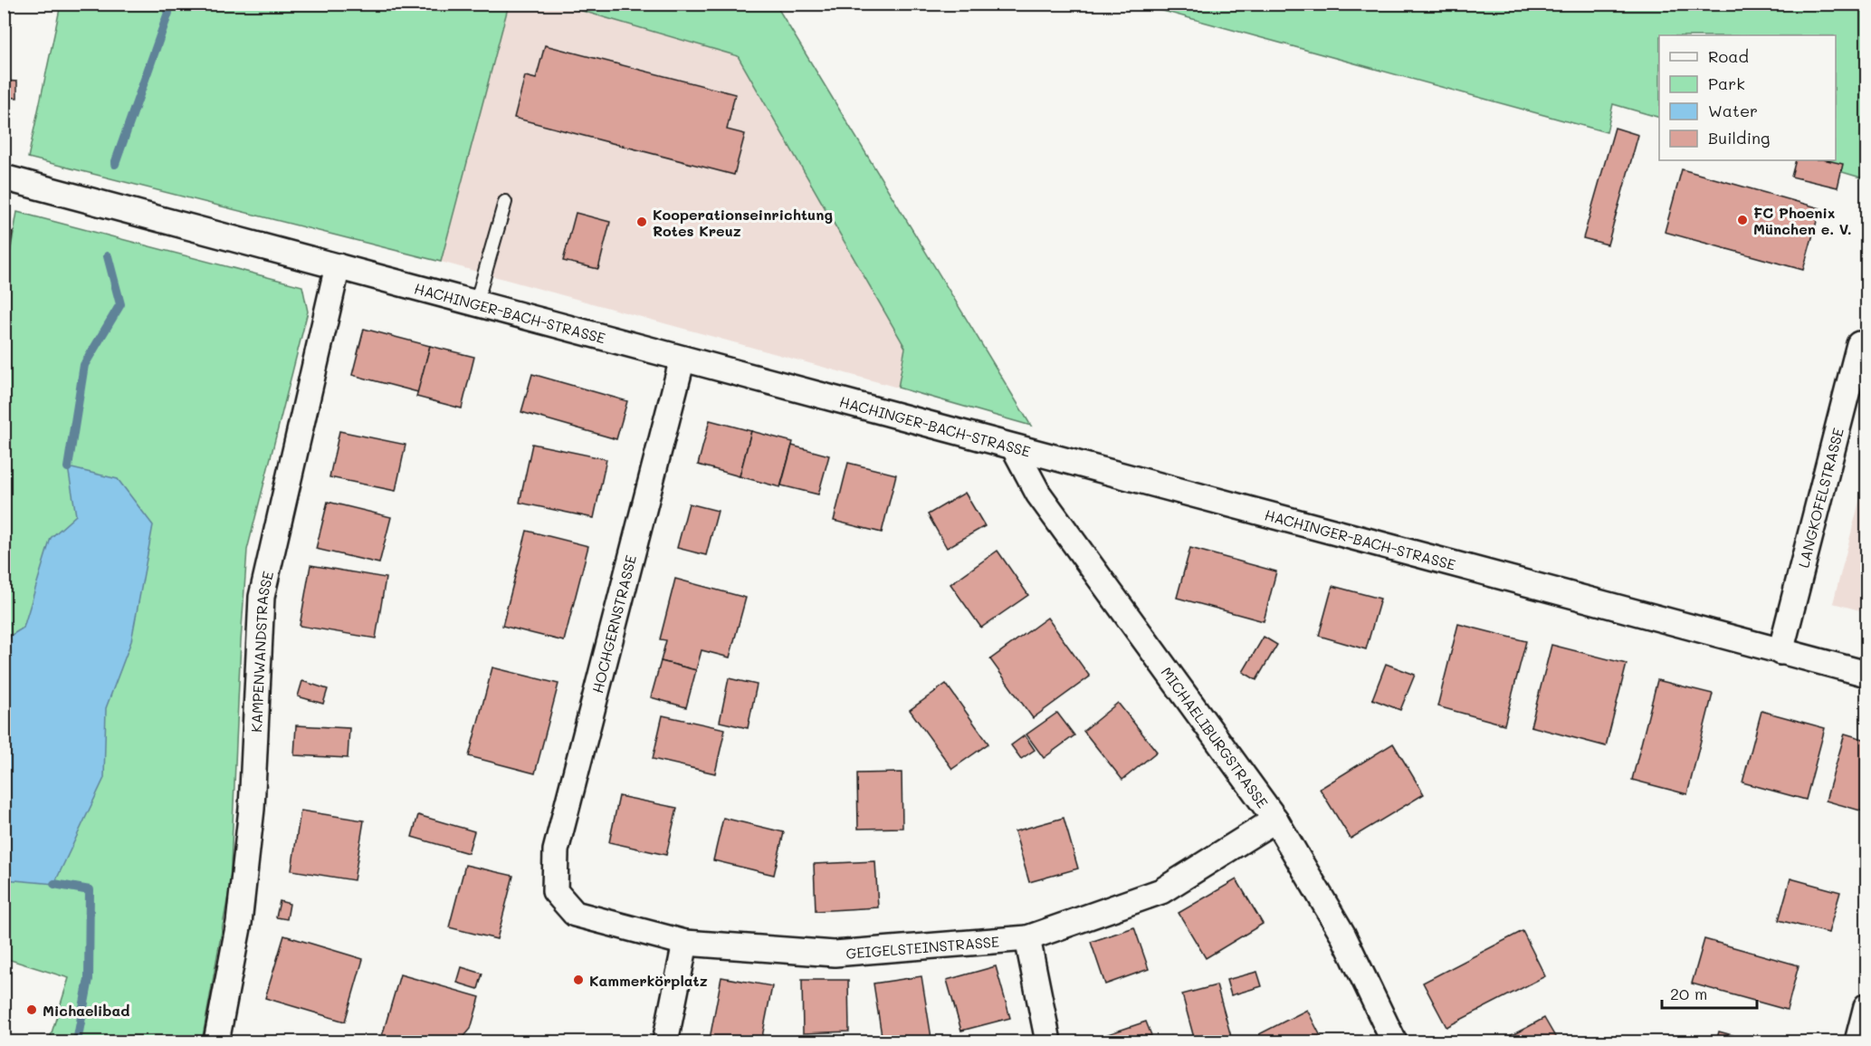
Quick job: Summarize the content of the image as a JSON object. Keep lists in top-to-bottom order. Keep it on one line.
{"streets":{"street":["HACHINGER-BACH-STRASSE","LANGKOFELSTRASSE","HOCHGERNSTRASSE","KAMPENWANDSTRASSE","MICHAELIBURGSTRASSE","GEIGELSTEINSTRASSE"]},"crossings":[["HACHINGER-BACH-STRASSE","LANGKOFELSTRASSE"],["HACHINGER-BACH-STRASSE","HOCHGERNSTRASSE"],["HACHINGER-BACH-STRASSE","KAMPENWANDSTRASSE"],["HACHINGER-BACH-STRASSE","MICHAELIBURGSTRASSE"],["HOCHGERNSTRASSE","GEIGELSTEINSTRASSE"],["MICHAELIBURGSTRASSE","GEIGELSTEINSTRASSE"]],"places":["FC Phoenix München e. V.","Kooperationseinrichtung Rotes Kreuz","Kammerkörplatz","Michaelibad"],"legend":["Road","Park","Water","Building"],"scale_bar":"20 m"}
